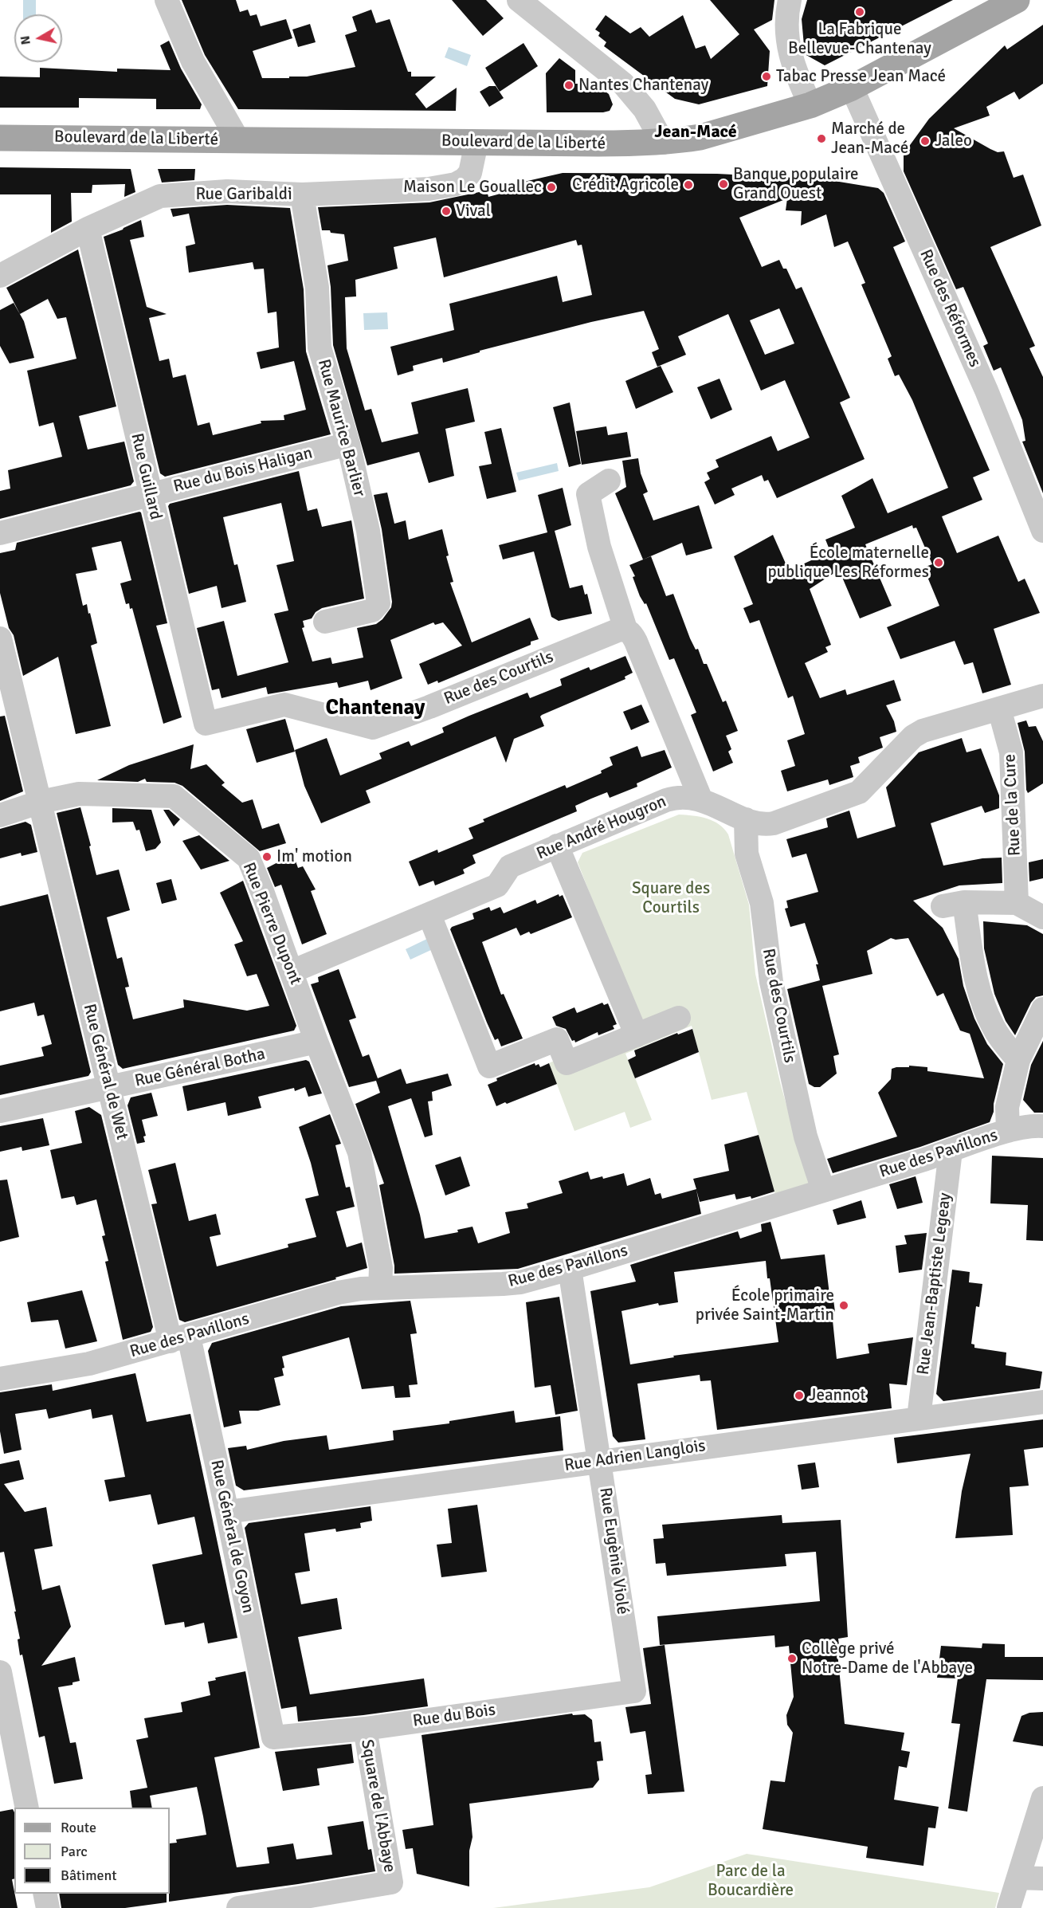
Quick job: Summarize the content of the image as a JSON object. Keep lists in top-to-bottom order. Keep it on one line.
{"streets":{"main road":["Boulevard de la Liberté"],"street":["Rue Garibaldi","Rue des Réformes","Rue Maurice Barlier","Rue du Bois Haligan","Rue Guillard","Rue des Courtils","Rue de la Cure","Rue André Hougron","Rue Pierre Dupont","Rue Général Botha","Rue Général de Wet","Rue des Pavillons","Rue Jean-Baptiste Legeay","Rue Adrien Langlois","Rue Général de Goyon","Rue Eugènie Violé","Rue du Bois","Square de l'Abbaye"]},"crossings":[["Boulevard de la Liberté","Rue Garibaldi"],["Boulevard de la Liberté","Rue des Réformes"],["Rue Garibaldi","Rue Maurice Barlier"],["Rue Garibaldi","Rue Guillard"],["Rue Maurice Barlier","Rue du Bois Haligan"],["Rue du Bois Haligan","Rue Guillard"],["Rue Guillard","Rue des Courtils"],["Rue des Courtils","Rue André Hougron"],["Rue des Courtils","Rue des Pavillons"],["Rue de la Cure","Rue André Hougron"],["Rue André Hougron","Rue Pierre Dupont"],["Rue Pierre Dupont","Rue Général Botha"],["Rue Pierre Dupont","Rue Général de Wet"],["Rue Pierre Dupont","Rue des Pavillons"],["Rue Général Botha","Rue Général de Wet"],["Rue Général de Wet","Rue des Pavillons"],["Rue Général de Wet","Rue Général de Goyon"],["Rue des Pavillons","Rue Jean-Baptiste Legeay"],["Rue des Pavillons","Rue Général de Goyon"],["Rue des Pavillons","Rue Eugènie Violé"],["Rue Jean-Baptiste Legeay","Rue Adrien Langlois"],["Rue Adrien Langlois","Rue Général de Goyon"],["Rue Adrien Langlois","Rue Eugènie Violé"],["Rue Général de Goyon","Rue du Bois"],["Rue Eugènie Violé","Rue du Bois"],["Rue du Bois","Square de l'Abbaye"]],"districts":["Jean-Macé","Chantenay"],"parks":["Square des Courtils","Parc de la Boucardière"],"places":["La Fabrique Bellevue-Chantenay","Tabac Presse Jean Macé","Nantes Chantenay","Marché de Jean-Macé","Jaleo","Banque populaire Grand Ouest","Crédit Agricole","Maison Le Gouallec","Vival","École maternelle publique Les Réformes","Im' motion","École primaire privée Saint-Martin","Jeannot","Collège privé Notre-Dame de l'Abbaye"],"legend":["Route","Parc","Bâtiment"],"north":"left"}
